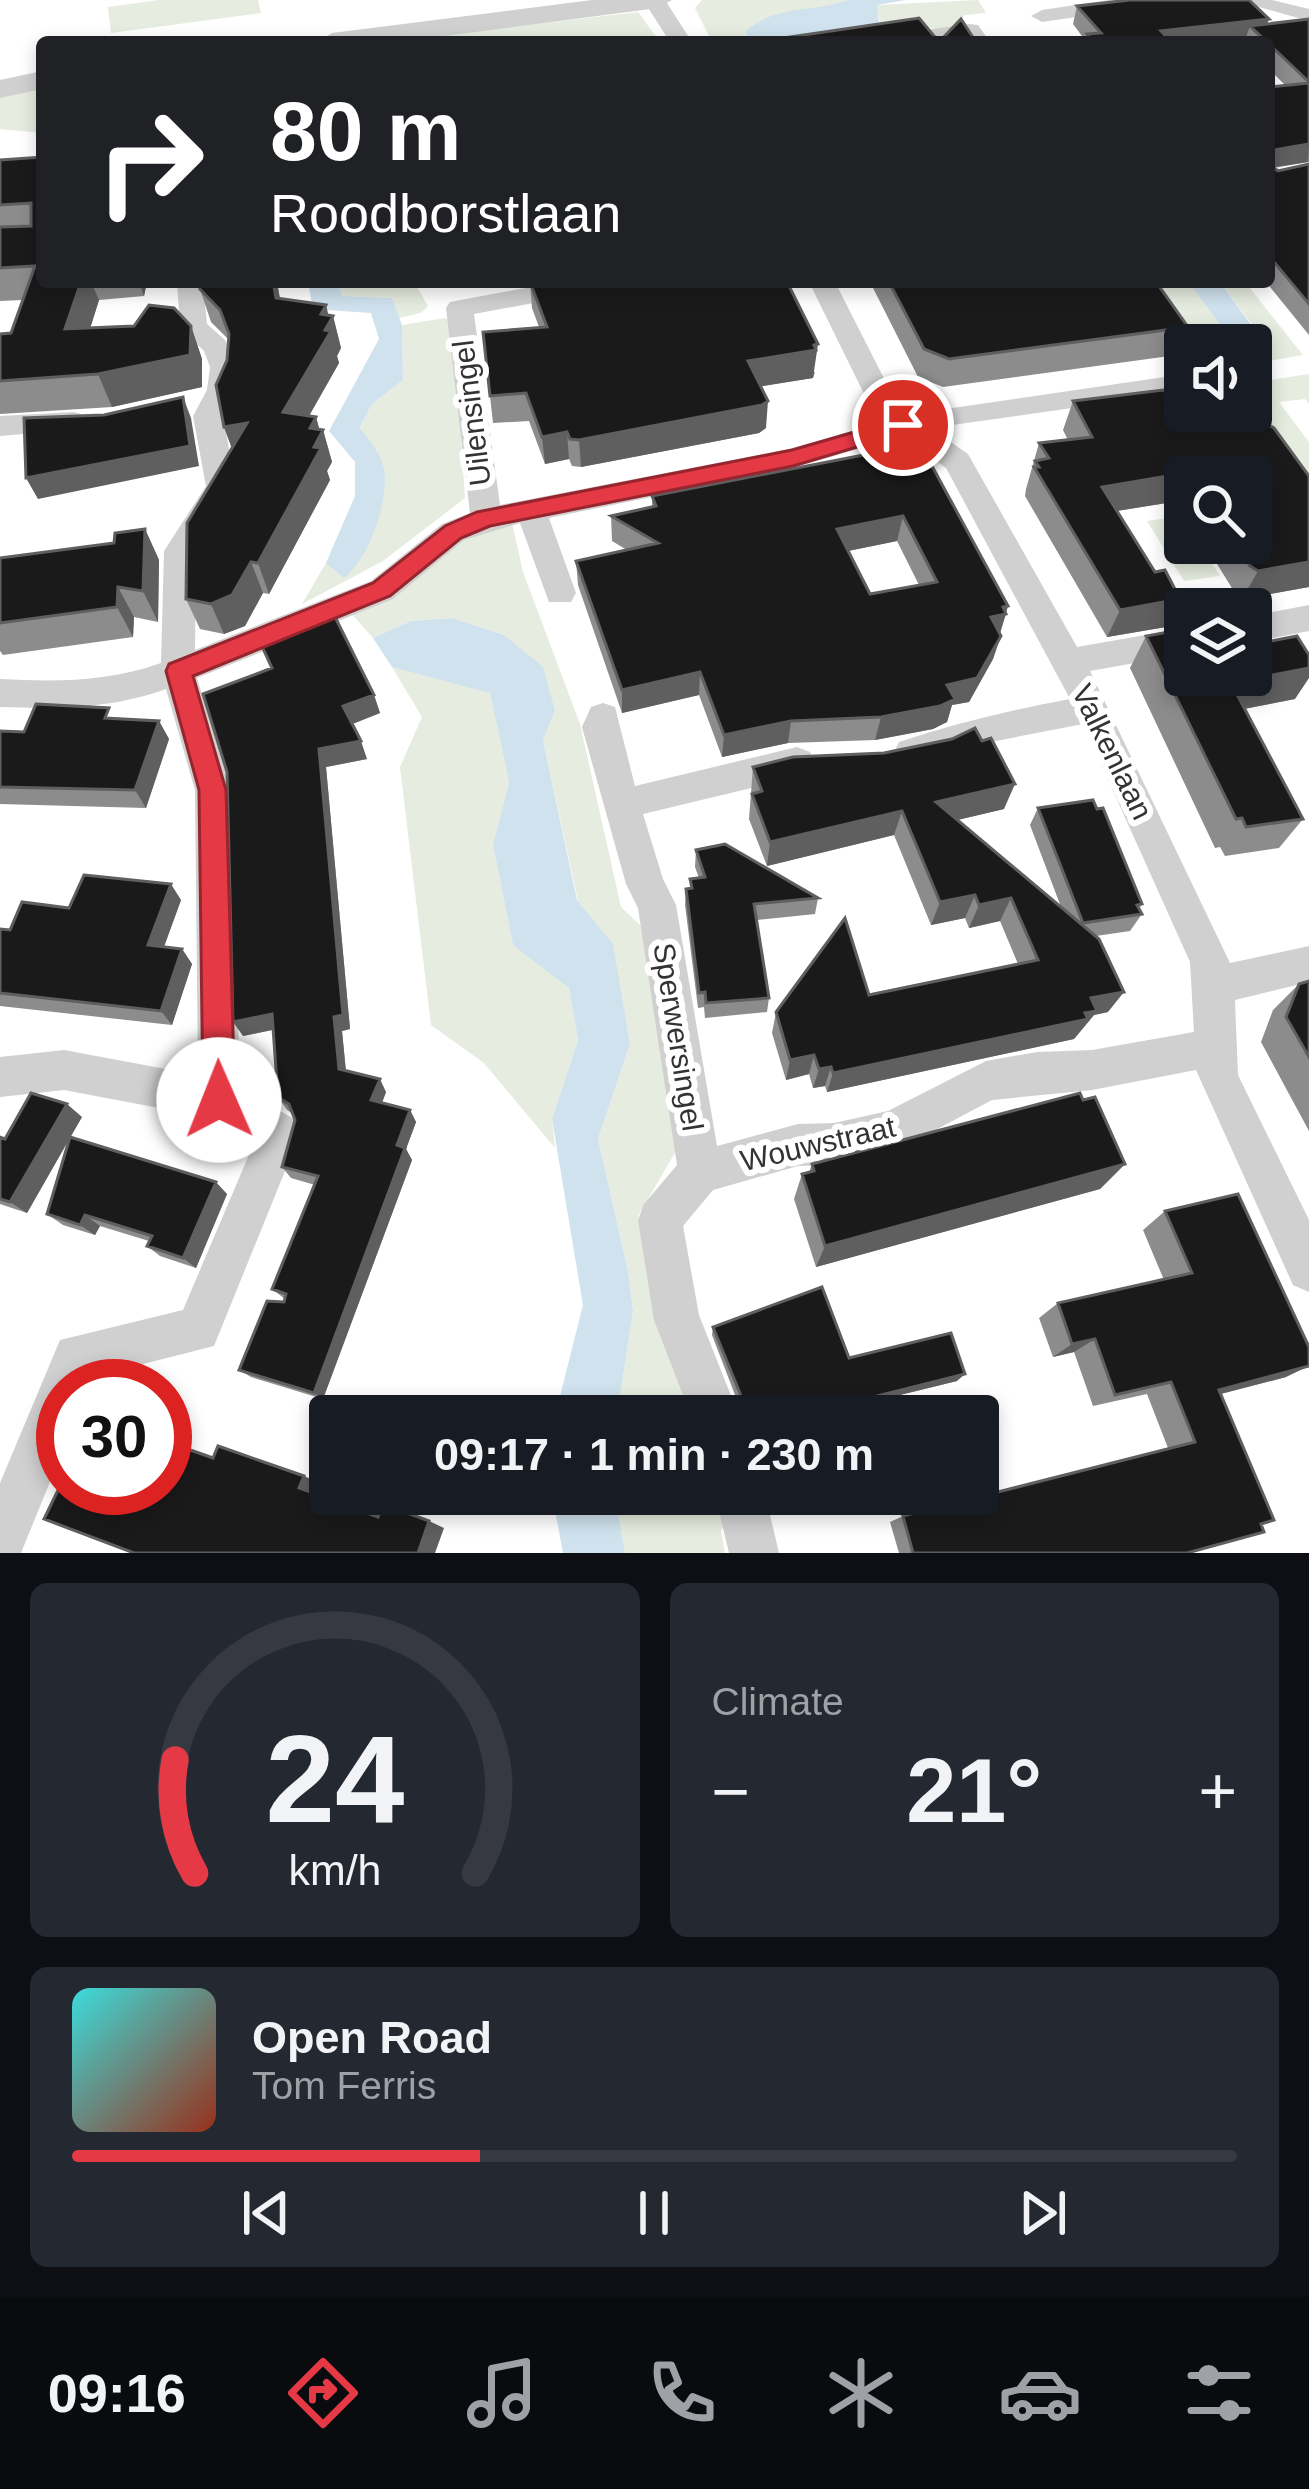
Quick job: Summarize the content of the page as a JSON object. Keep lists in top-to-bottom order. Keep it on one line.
{"streets":{"street":["Uilensingel","Valkenlaan","Sperwersingel","Wouwstraat"]},"crossings":[["Valkenlaan","Wouwstraat"],["Sperwersingel","Wouwstraat"]],"page":{"turn":["80 m","Roodborstlaan"],"limit":"30","trip":"09:17 · 1 min · 230 m","tile":"Climate","heat":["−","21°","+"],"song":["Open Road","Tom Ferris"],"tabs":"09:16","gauge":["24","km/h"]}}
